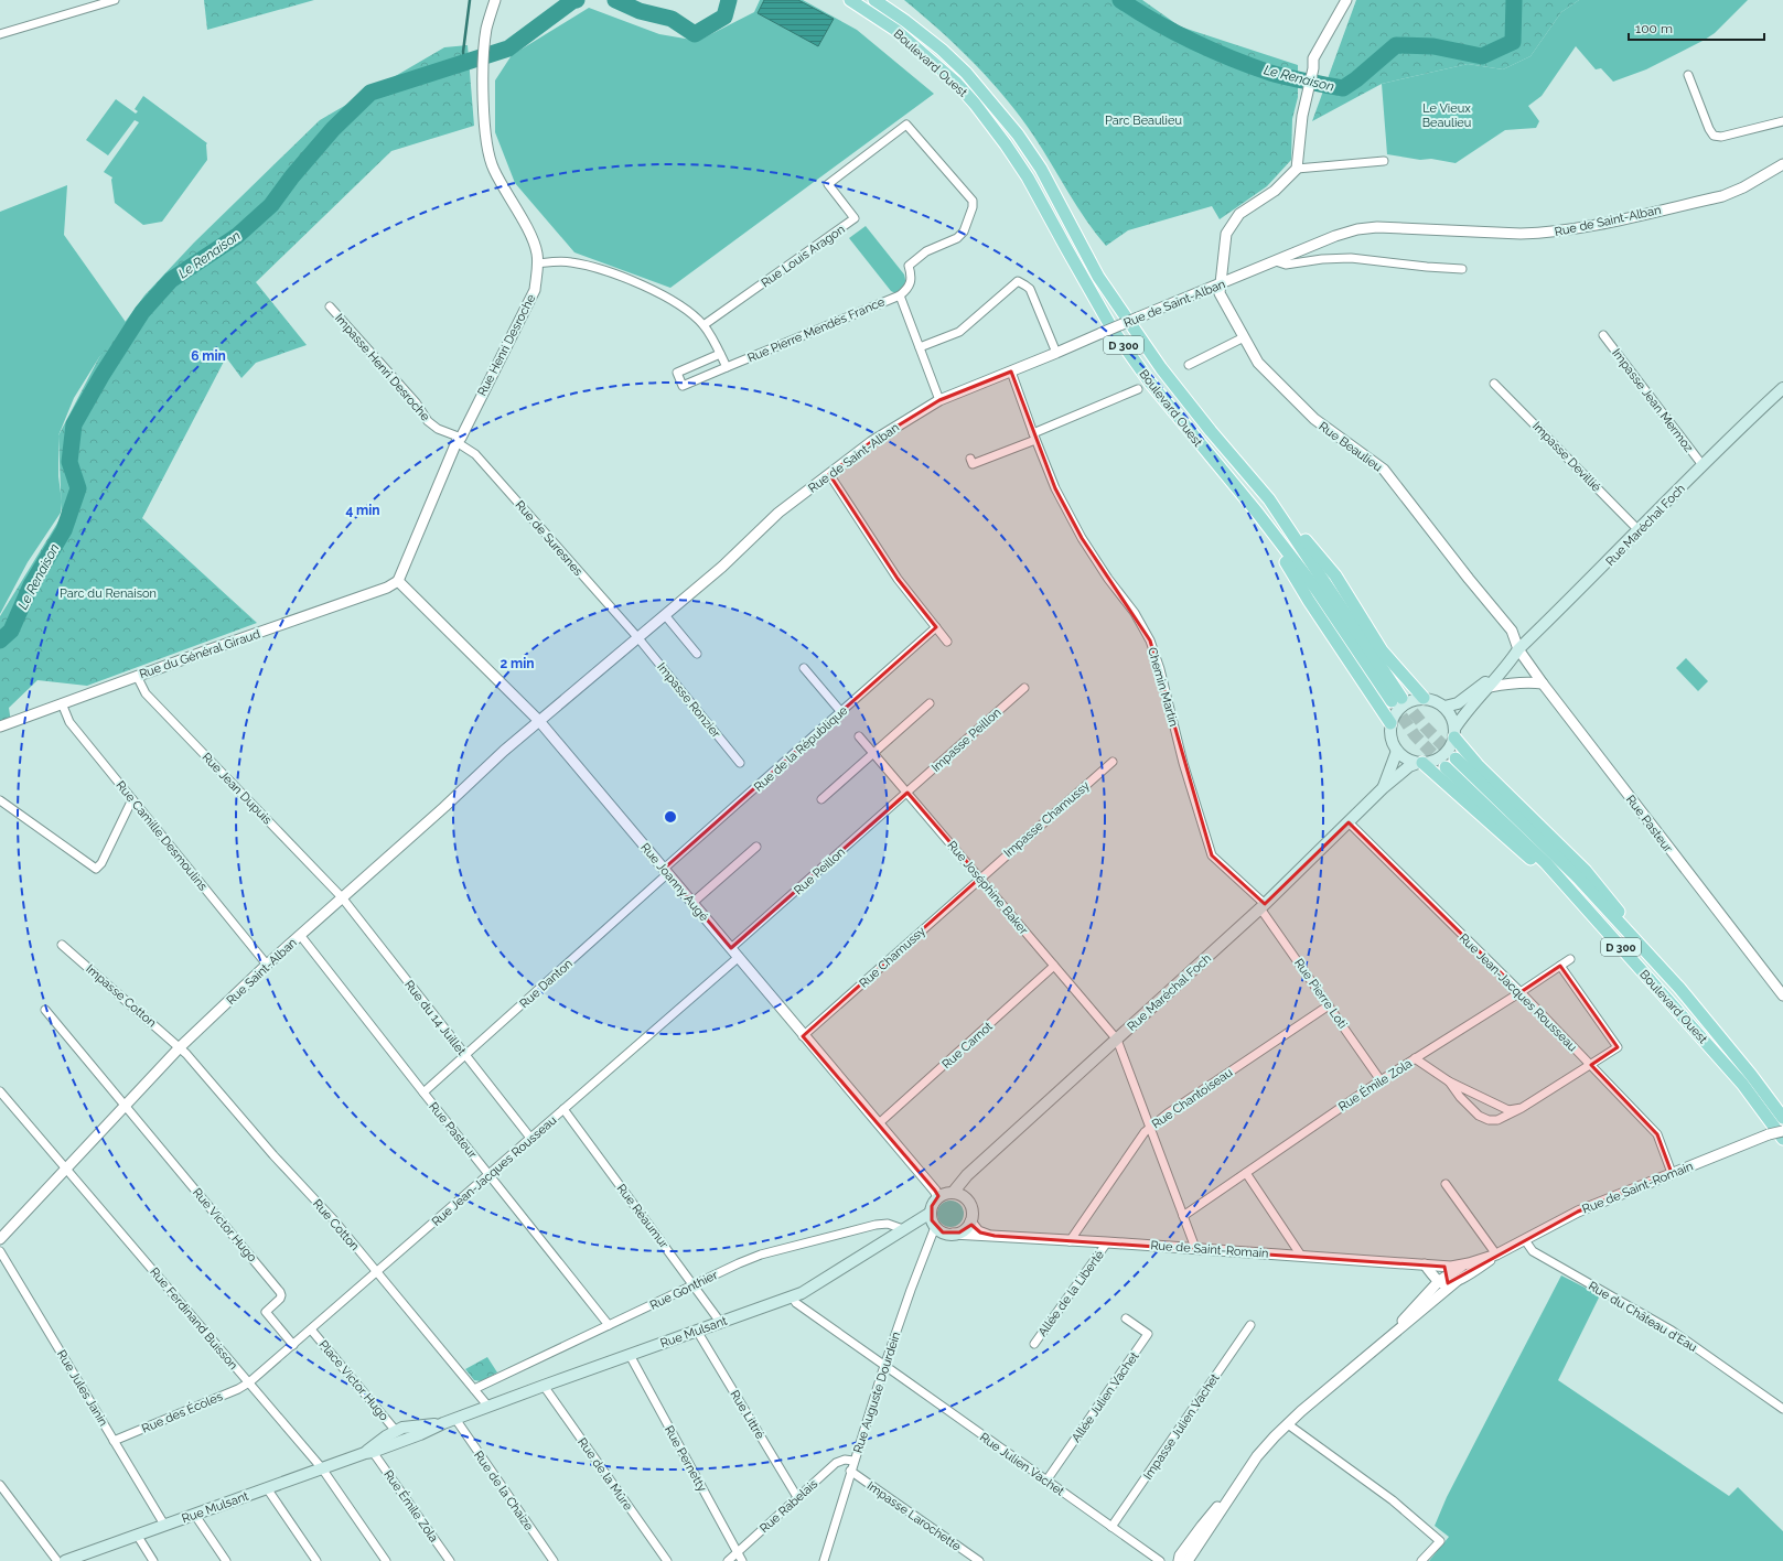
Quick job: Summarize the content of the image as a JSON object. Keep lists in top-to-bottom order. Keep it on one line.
{"streets":{"main road":["Boulevard Ouest","D 300","Rue Maréchal Foch","Rue Mulsant"],"street":["Rue de Saint-Alban","Rue Louis Aragon","Rue Pierre Mendès France","Rue Henri Desroche","Impasse Henri Desroche","Impasse Jean Mermoz","Rue Beaulieu","Impasse Devillié","Rue de Suresnes","Rue du Général Giraud","Chemin Martin","Impasse Ronzier","Impasse Peillon","Rue de la République","Rue Jean Dupuis","Impasse Chamussy","Rue Pasteur","Rue Camille Desmoulins","Rue Peillon","Rue Joanny Augé","Rue Joséphine Baker","Rue Chamussy","Rue Saint-Alban","Rue Danton","Rue Jean-Jacques Rousseau","Rue Pierre Loti","Impasse Cotton","Rue du 14 Juillet","Rue Carnot","Rue Émile Zola","Rue Chantoiseau","Rue de Saint-Romain","Rue Réaumur","Rue Victor Hugo","Rue Cotton","Rue Gonthier","Allée de la Liberté","Rue du Château d'Eau","Rue Ferdinand Buisson","Place Victor Hugo","Rue Jules Janin","Rue Auguste Dourdein","Allée Julien Vachet","Rue des Écoles","Rue Littré","Impasse Julien Vachet","Rue Pernetty","Rue Julien Vachet","Rue de la Mûre","Rue de la Chaize","Rue Rabelais","Impasse Larochette"]},"crossings":[["Rue de Saint-Alban","Rue Pierre Mendès France"],["Rue de Saint-Alban","Rue Beaulieu"],["Rue de Saint-Alban","Rue de Suresnes"],["Rue de Saint-Alban","Chemin Martin"],["Rue de Saint-Alban","Impasse Ronzier"],["Rue de Saint-Alban","Rue Joanny Augé"],["Rue de Saint-Alban","Rue Saint-Alban"],["Rue Louis Aragon","Rue Pierre Mendès France"],["Rue Henri Desroche","Impasse Henri Desroche"],["Rue Henri Desroche","Rue de Suresnes"],["Rue Henri Desroche","Rue du Général Giraud"],["Rue Henri Desroche","Rue Joanny Augé"],["Impasse Henri Desroche","Rue de Suresnes"],["Impasse Jean Mermoz","Rue Maréchal Foch"],["Rue Beaulieu","Rue Maréchal Foch"],["Rue Beaulieu","Rue Pasteur"],["Impasse Devillié","Rue Maréchal Foch"],["Rue Maréchal Foch","Chemin Martin"],["Rue Maréchal Foch","Rue Pasteur"],["Rue Maréchal Foch","Rue Joanny Augé"],["Rue Maréchal Foch","Rue Joséphine Baker"],["Rue Maréchal Foch","Rue Jean-Jacques Rousseau"],["Rue Maréchal Foch","Rue Pierre Loti"],["Rue Maréchal Foch","Rue de Saint-Romain"],["Rue Maréchal Foch","Rue Mulsant"],["Rue Maréchal Foch","Rue Auguste Dourdein"],["Rue de Suresnes","Impasse Ronzier"],["Rue du Général Giraud","Rue Jean Dupuis"],["Rue du Général Giraud","Rue Camille Desmoulins"],["Rue du Général Giraud","Rue Joanny Augé"],["Chemin Martin","Rue Pierre Loti"],["Impasse Peillon","Rue Peillon"],["Impasse Peillon","Rue Joséphine Baker"],["Rue de la République","Rue Joanny Augé"],["Rue de la République","Rue Danton"],["Rue Jean Dupuis","Rue Saint-Alban"],["Rue Jean Dupuis","Rue du 14 Juillet"],["Impasse Chamussy","Rue Joséphine Baker"],["Impasse Chamussy","Rue Chamussy"],["Rue Pasteur","Rue Saint-Alban"],["Rue Pasteur","Rue Danton"],["Rue Pasteur","Rue Jean-Jacques Rousseau"],["Rue Pasteur","Rue Gonthier"],["Rue Camille Desmoulins","Rue Saint-Alban"],["Rue Peillon","Rue Joanny Augé"],["Rue Peillon","Rue Joséphine Baker"],["Rue Joanny Augé","Rue Chamussy"],["Rue Joanny Augé","Rue Saint-Alban"],["Rue Joanny Augé","Rue Danton"],["Rue Joanny Augé","Rue Jean-Jacques Rousseau"],["Rue Joanny Augé","Rue Carnot"],["Rue Joanny Augé","Rue de Saint-Romain"],["Rue Joanny Augé","Rue Mulsant"],["Rue Joanny Augé","Rue Auguste Dourdein"],["Rue Joséphine Baker","Rue Chamussy"],["Rue Joséphine Baker","Rue Carnot"],["Rue Joséphine Baker","Rue Émile Zola"],["Rue Joséphine Baker","Rue Chantoiseau"],["Rue Joséphine Baker","Rue de Saint-Romain"],["Rue Saint-Alban","Impasse Cotton"],["Rue Saint-Alban","Rue du 14 Juillet"],["Rue Saint-Alban","Rue Victor Hugo"],["Rue Saint-Alban","Rue Cotton"],["Rue Saint-Alban","Rue Ferdinand Buisson"],["Rue Danton","Rue du 14 Juillet"],["Rue Jean-Jacques Rousseau","Rue du 14 Juillet"],["Rue Jean-Jacques Rousseau","Rue Émile Zola"],["Rue Jean-Jacques Rousseau","Rue de Saint-Romain"],["Rue Jean-Jacques Rousseau","Rue Réaumur"],["Rue Jean-Jacques Rousseau","Rue Victor Hugo"],["Rue Jean-Jacques Rousseau","Rue Cotton"],["Rue Jean-Jacques Rousseau","Rue Ferdinand Buisson"],["Rue Jean-Jacques Rousseau","Place Victor Hugo"],["Rue Jean-Jacques Rousseau","Rue des Écoles"],["Rue Pierre Loti","Rue Émile Zola"],["Rue Pierre Loti","Rue Chantoiseau"],["Impasse Cotton","Rue Cotton"],["Rue Émile Zola","Rue Mulsant"],["Rue Chantoiseau","Rue de Saint-Romain"],["Rue de Saint-Romain","Allée de la Liberté"],["Rue de Saint-Romain","Rue du Château d'Eau"],["Rue de Saint-Romain","Rue Mulsant"],["Rue de Saint-Romain","Rue Auguste Dourdein"],["Rue Réaumur","Rue Gonthier"],["Rue Réaumur","Rue Mulsant"],["Rue Cotton","Rue Gonthier"],["Rue Cotton","Rue Mulsant"],["Rue Gonthier","Rue Mulsant"],["Rue Ferdinand Buisson","Rue Mulsant"],["Rue Ferdinand Buisson","Rue des Écoles"],["Rue Mulsant","Place Victor Hugo"],["Rue Mulsant","Rue Jules Janin"],["Rue Mulsant","Rue Auguste Dourdein"],["Rue Mulsant","Rue Littré"],["Rue Mulsant","Rue Pernetty"],["Rue Mulsant","Rue Julien Vachet"],["Rue Mulsant","Rue de la Mûre"],["Rue Mulsant","Rue de la Chaize"],["Rue Jules Janin","Rue des Écoles"],["Rue Auguste Dourdein","Rue Julien Vachet"],["Rue Auguste Dourdein","Rue Rabelais"],["Rue Auguste Dourdein","Impasse Larochette"],["Allée Julien Vachet","Rue Julien Vachet"],["Rue Littré","Rue Rabelais"],["Impasse Julien Vachet","Rue Julien Vachet"],["Rue Pernetty","Rue Rabelais"]],"water":["Le Renaison"],"parks":["Le Vieux Beaulieu","Parc Beaulieu","Parc du Renaison"],"scale_bar":"100 m","rings":["6 min","4 min","2 min"]}
